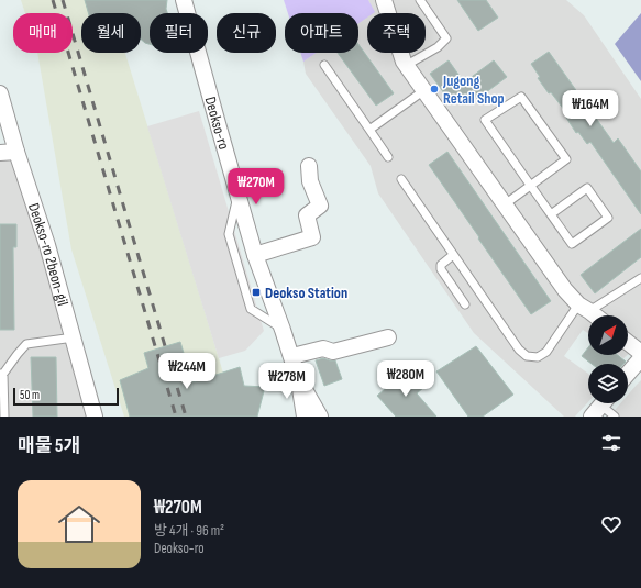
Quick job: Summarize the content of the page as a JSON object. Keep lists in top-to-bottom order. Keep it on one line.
{"streets":{"street":["Deokso-ro","Deokso-ro 2beon-gil"]},"places":{"other":["Jugong Retail Shop"],"transit":["Deokso Station"]},"scale_bar":"50 m","north":"top right","page":{"chip":["매매","월세","필터","신규","아파트","주택"],"price":["₩164M","₩270M","₩244M","₩280M","₩278M"],"scale":"50 m","heading":"매물 5개","list":[{"name":"₩270M","note":"방 4개 · 96 m² · Deokso-ro"}]}}
